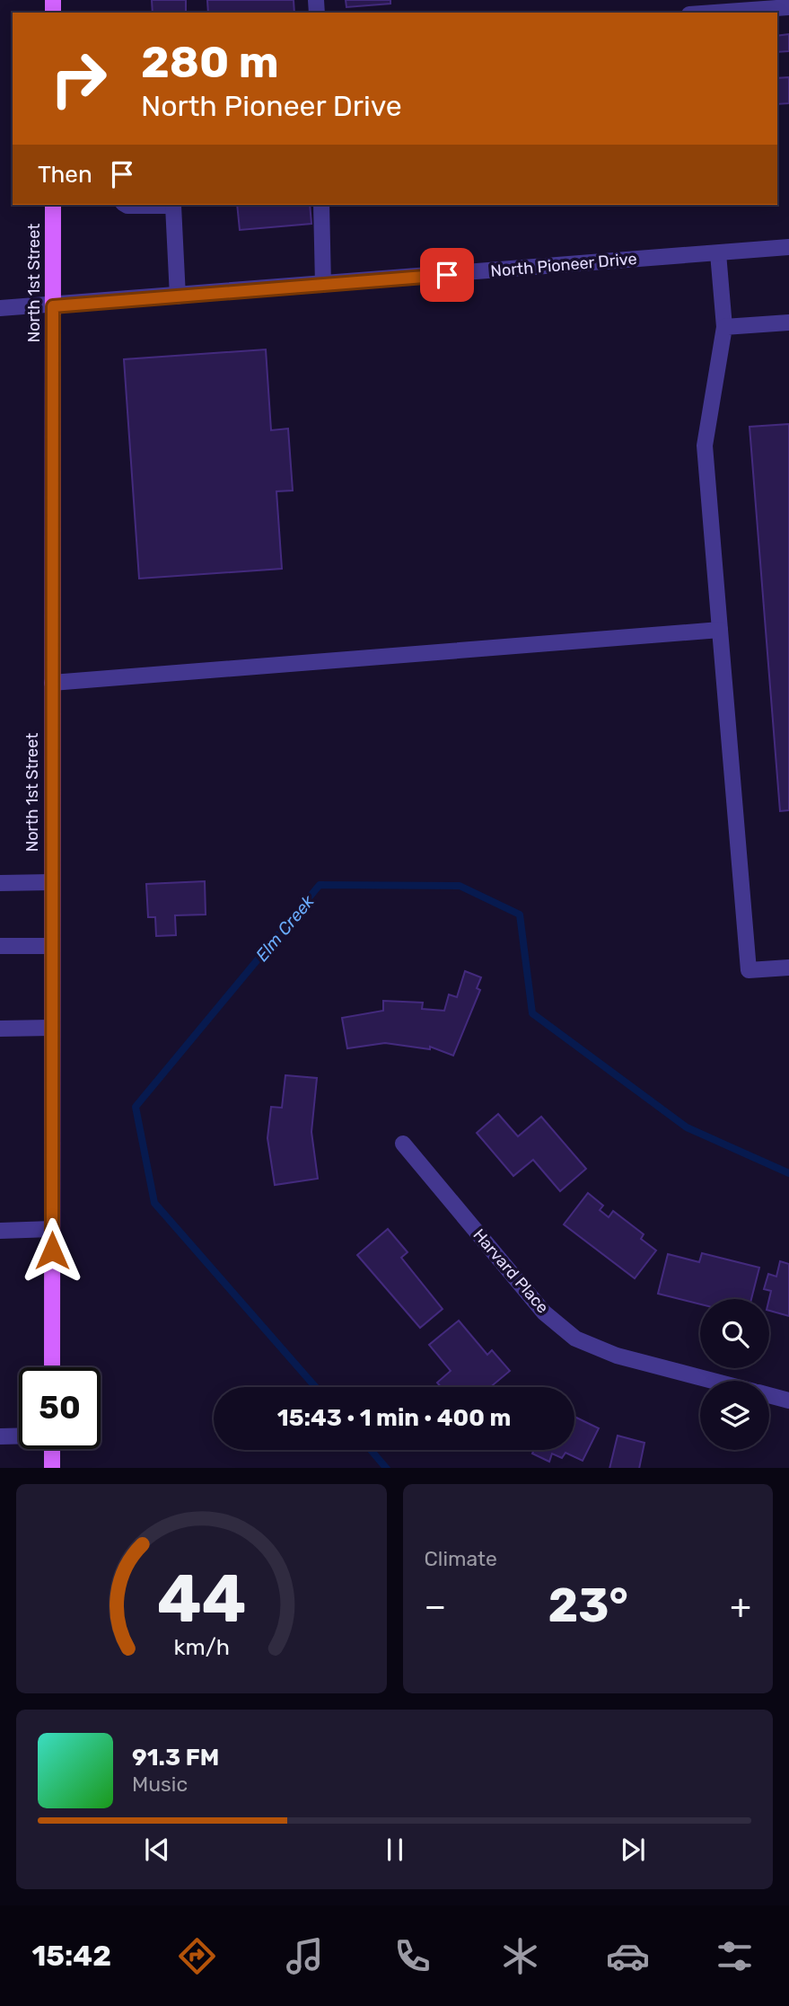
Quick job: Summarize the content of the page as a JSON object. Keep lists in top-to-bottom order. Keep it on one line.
{"streets":{"main road":["North 1st Street"],"street":["North Pioneer Drive","Harvard Place"]},"crossings":[["North Pioneer Drive","North 1st Street"]],"water":["Elm Creek"],"page":{"turn":["280 m","North Pioneer Drive"],"then":"Then","limit":"50","trip":"15:43 · 1 min · 400 m","tile":"Climate","heat":["−","23°","+"],"song":["91.3 FM","Music"],"tabs":"15:42","gauge":["44","km/h"]}}
